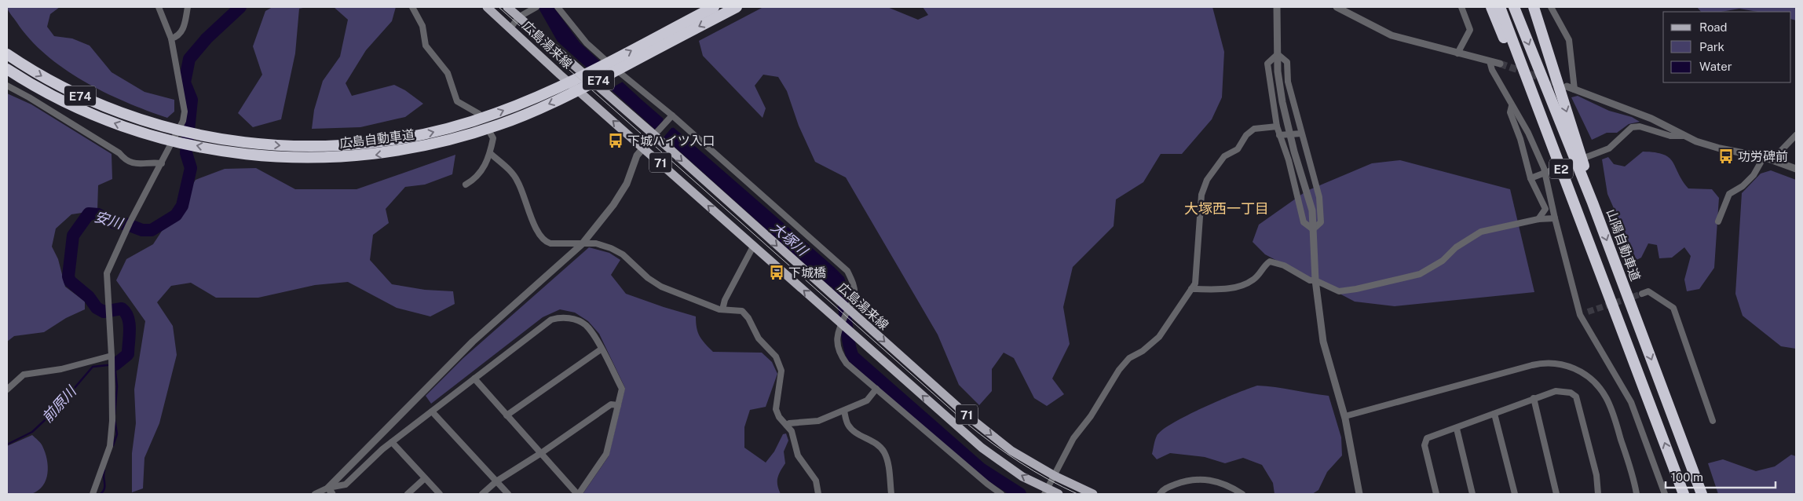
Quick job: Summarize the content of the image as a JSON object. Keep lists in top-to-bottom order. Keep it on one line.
{"streets":{"highway":["E74","広島自動車道","E2","山陽自動車道"],"main road":["広島湯来線","71"]},"districts":["大塚西一丁目"],"water":["安川","大塚川","前原川"],"places":{"bus stop":["下城ハイツ入口","功労碑前","下城橋"]},"legend":["Road","Park","Water"],"scale_bar":"100 m"}
